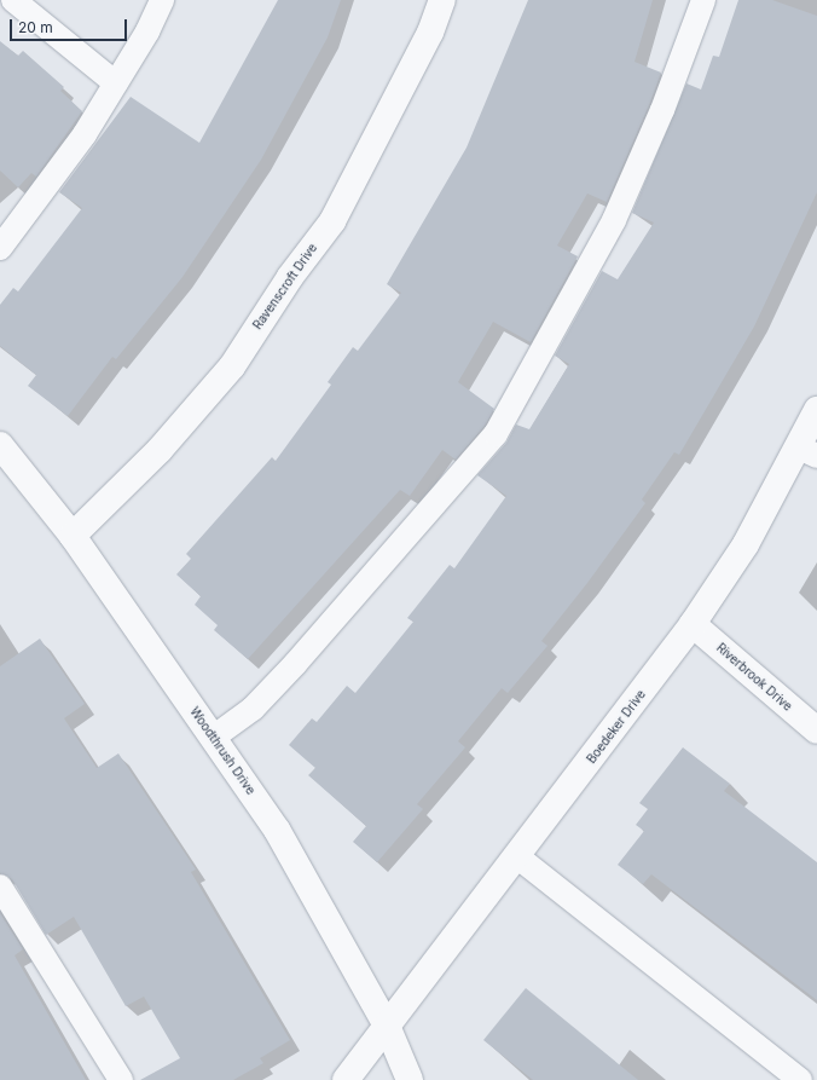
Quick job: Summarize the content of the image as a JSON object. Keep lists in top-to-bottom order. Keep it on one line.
{"streets":{"street":["Ravenscroft Drive","Riverbrook Drive","Boedeker Drive","Woodthrush Drive"]},"crossings":[["Ravenscroft Drive","Woodthrush Drive"],["Riverbrook Drive","Boedeker Drive"],["Boedeker Drive","Woodthrush Drive"]],"scale_bar":"20 m"}
